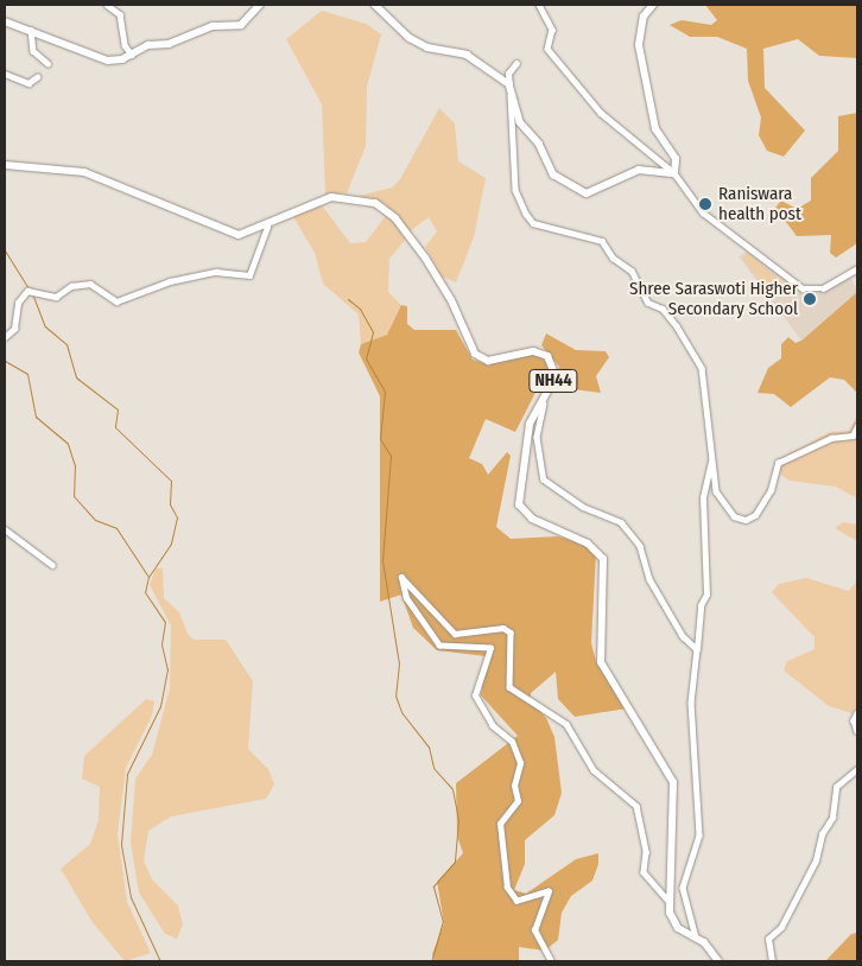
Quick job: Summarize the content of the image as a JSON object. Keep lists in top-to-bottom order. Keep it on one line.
{"streets":{"main road":["NH44"]},"places":["Raniswara health post","Shree Saraswoti Higher Secondary School"]}
